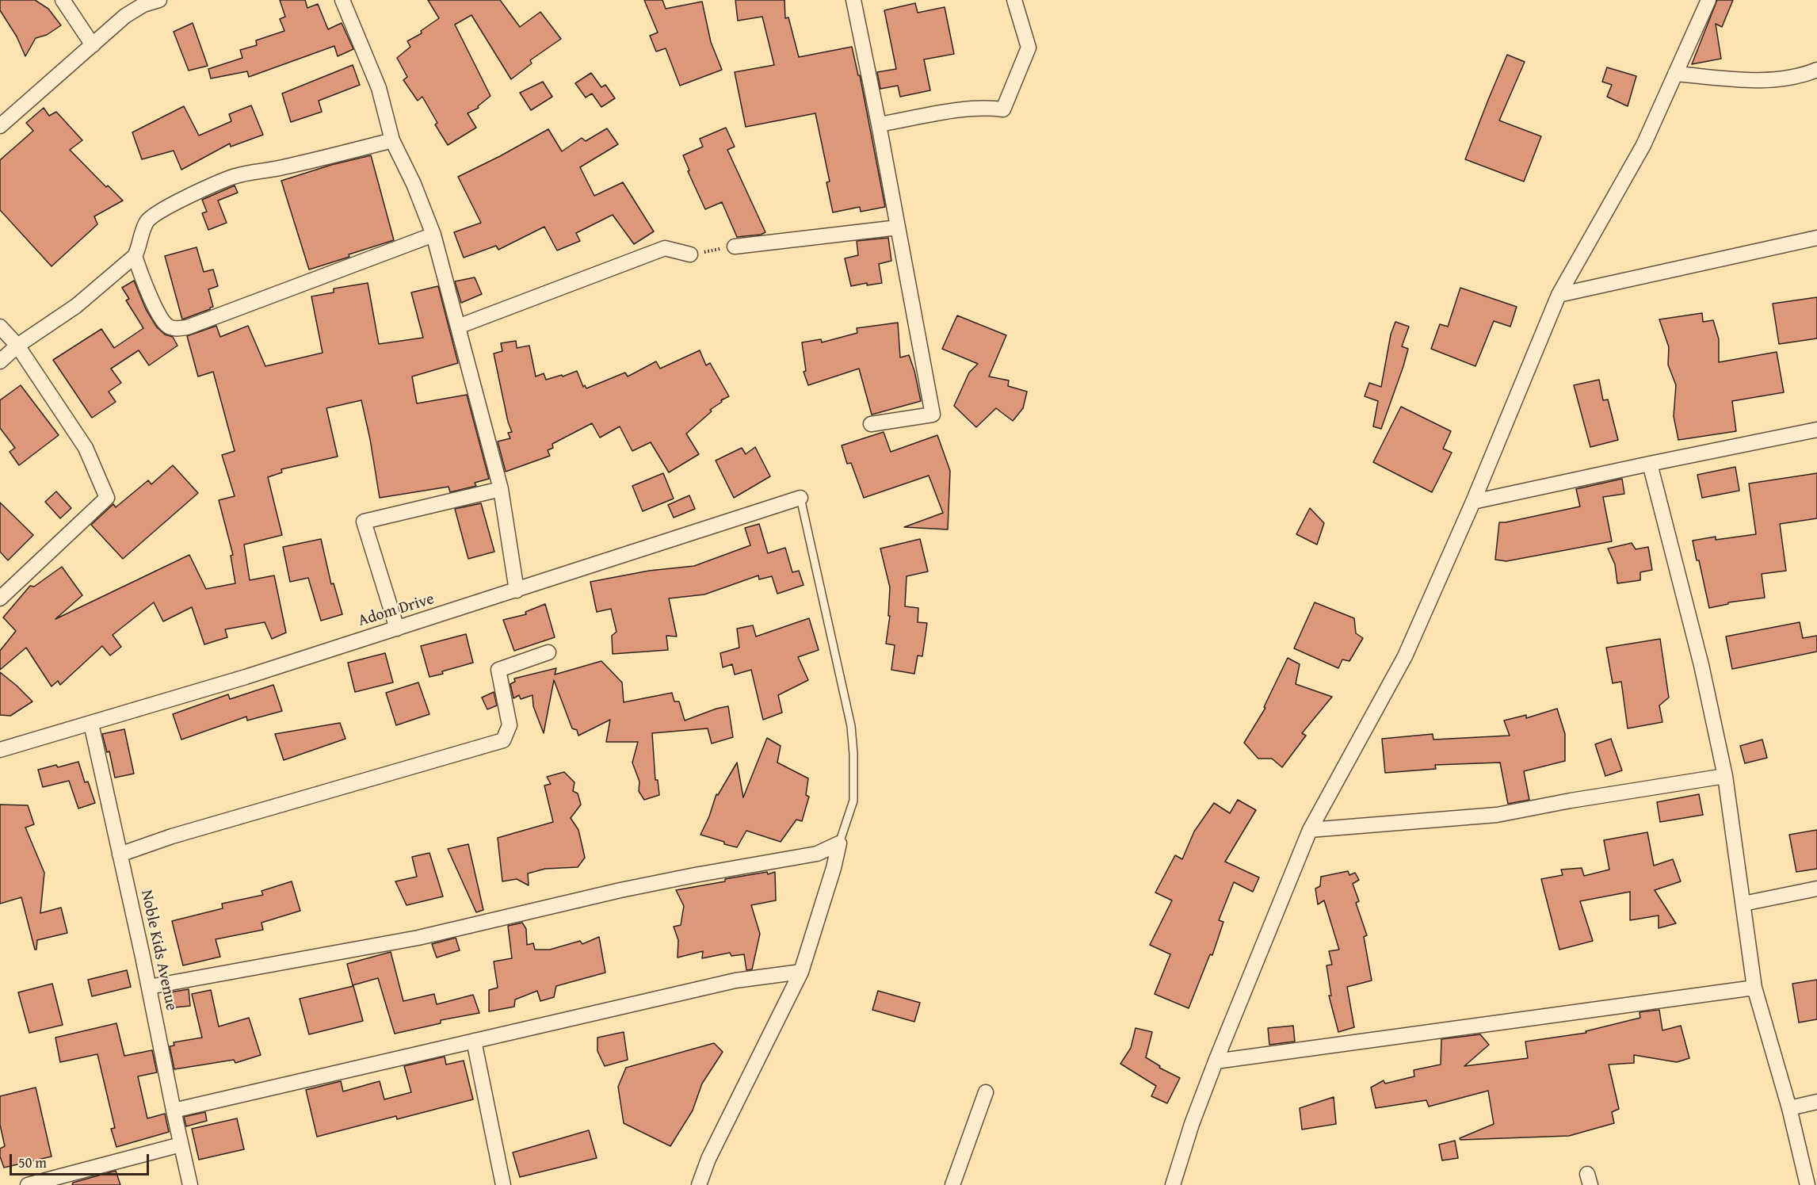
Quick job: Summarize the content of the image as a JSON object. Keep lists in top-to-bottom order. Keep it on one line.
{"streets":{"street":["Adom Drive","Noble Kids Avenue"]},"crossings":[["Adom Drive","Noble Kids Avenue"]],"scale_bar":"50 m"}
